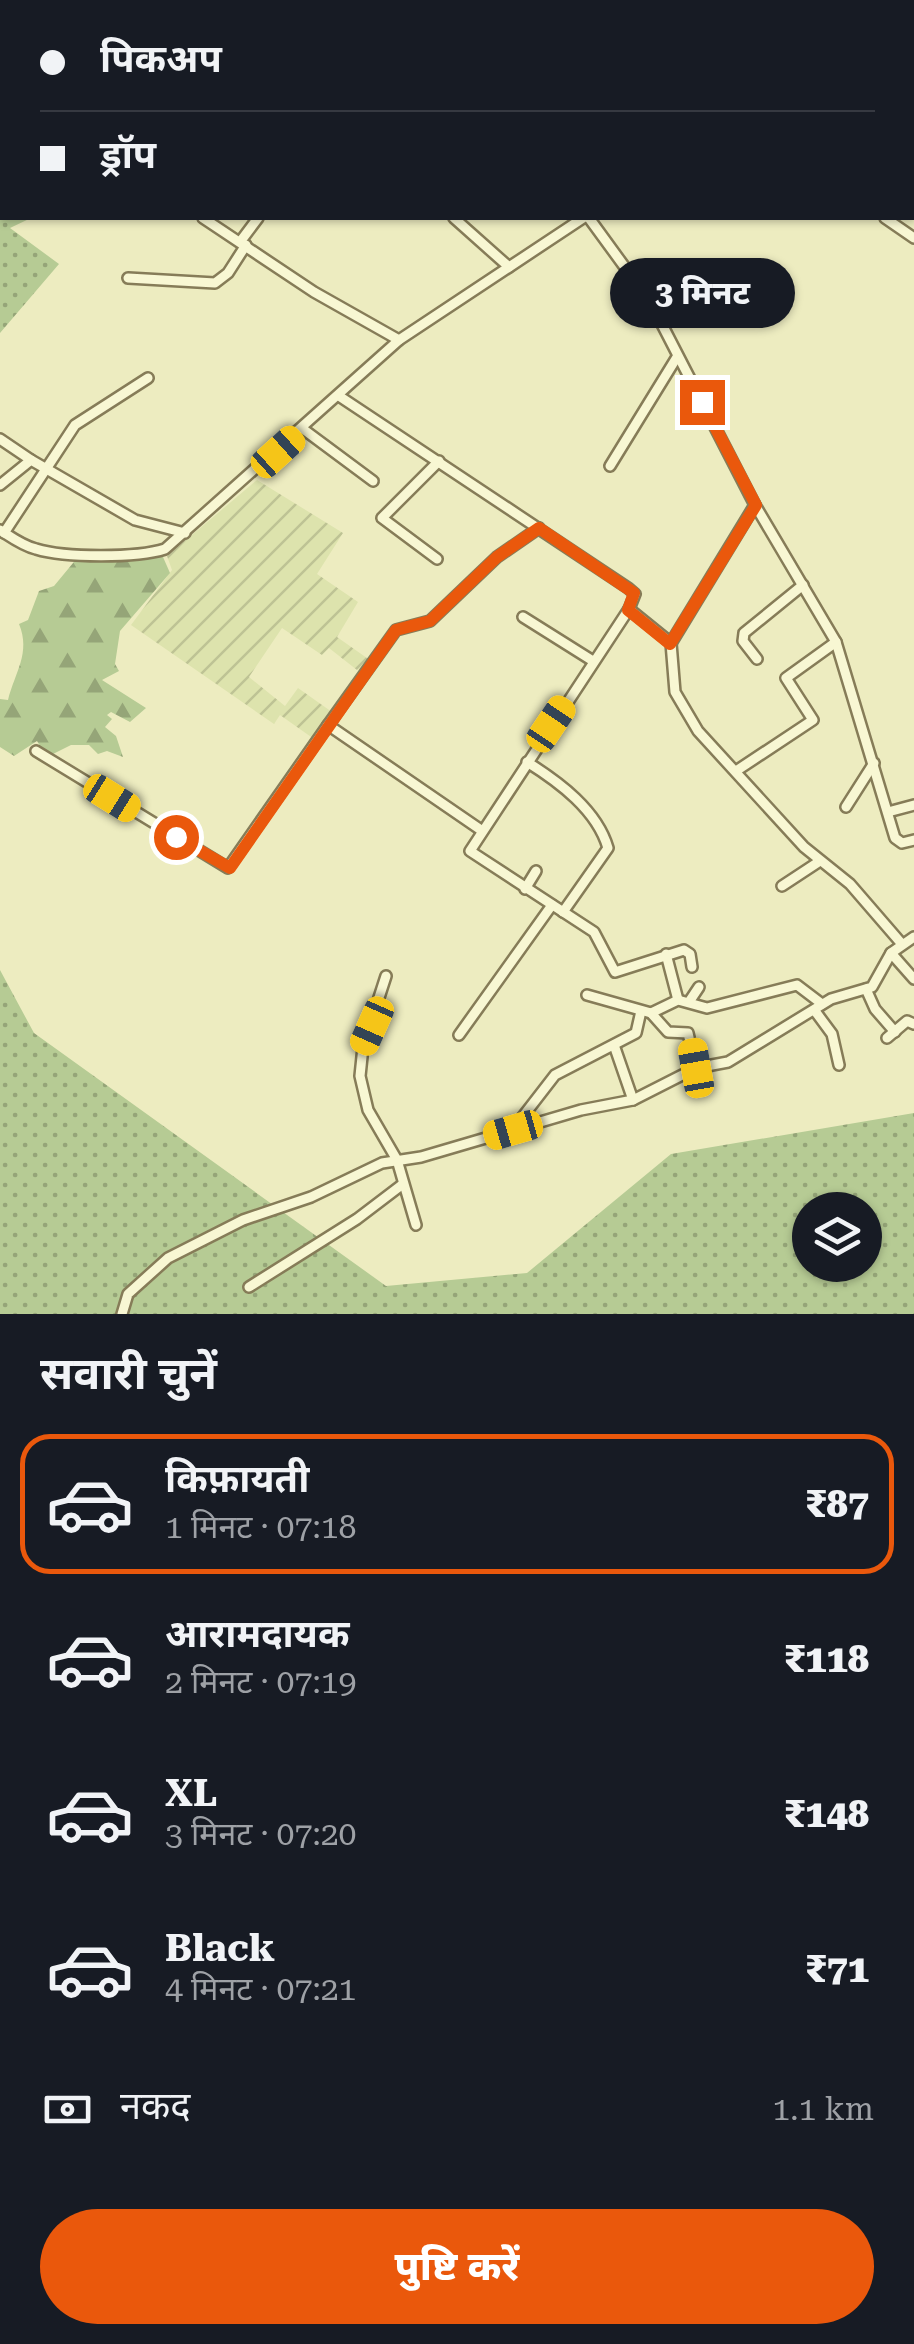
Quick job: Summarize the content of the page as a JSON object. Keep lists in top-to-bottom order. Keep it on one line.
{"page":{"banner":["पिकअप","ड्रॉप"],"bubble":"3 मिनट","heading":"सवारी चुनें","list":[{"name":"किफ़ायती","note":"1 मिनट · 07:18","value":"₹87"},{"name":"आरामदायक","note":"2 मिनट · 07:19","value":"₹118"},{"name":"XL","note":"3 मिनट · 07:20","value":"₹148"},{"name":"Black","note":"4 मिनट · 07:21","value":"₹71"}],"pay":["नकद","1.1 km"],"buttons":"पुष्टि करें"}}
